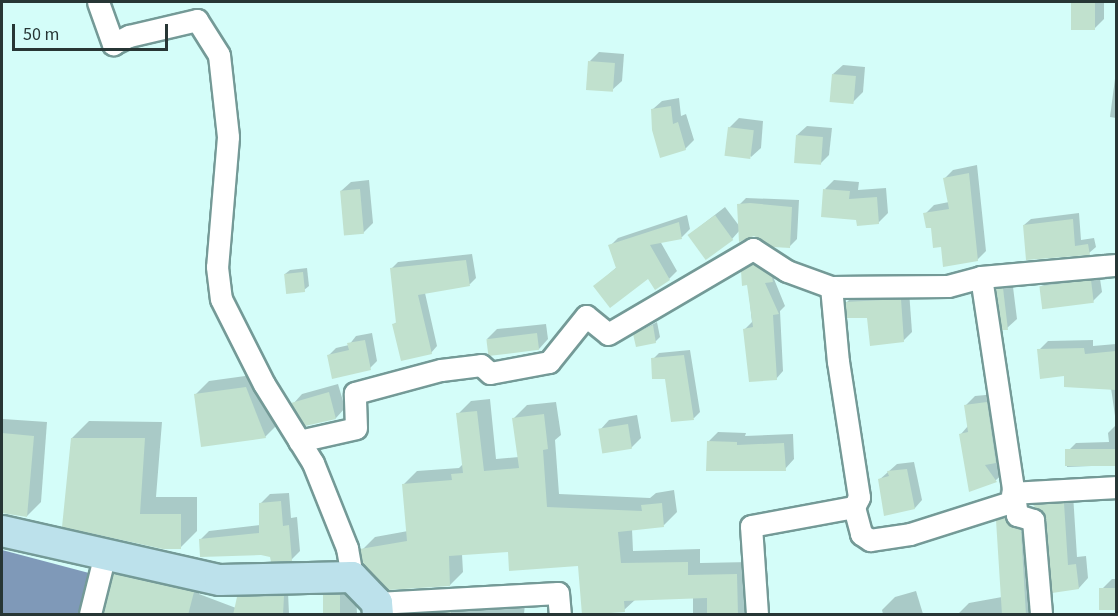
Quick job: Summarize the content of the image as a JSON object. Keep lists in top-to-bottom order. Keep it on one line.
{"scale_bar":"50 m"}
